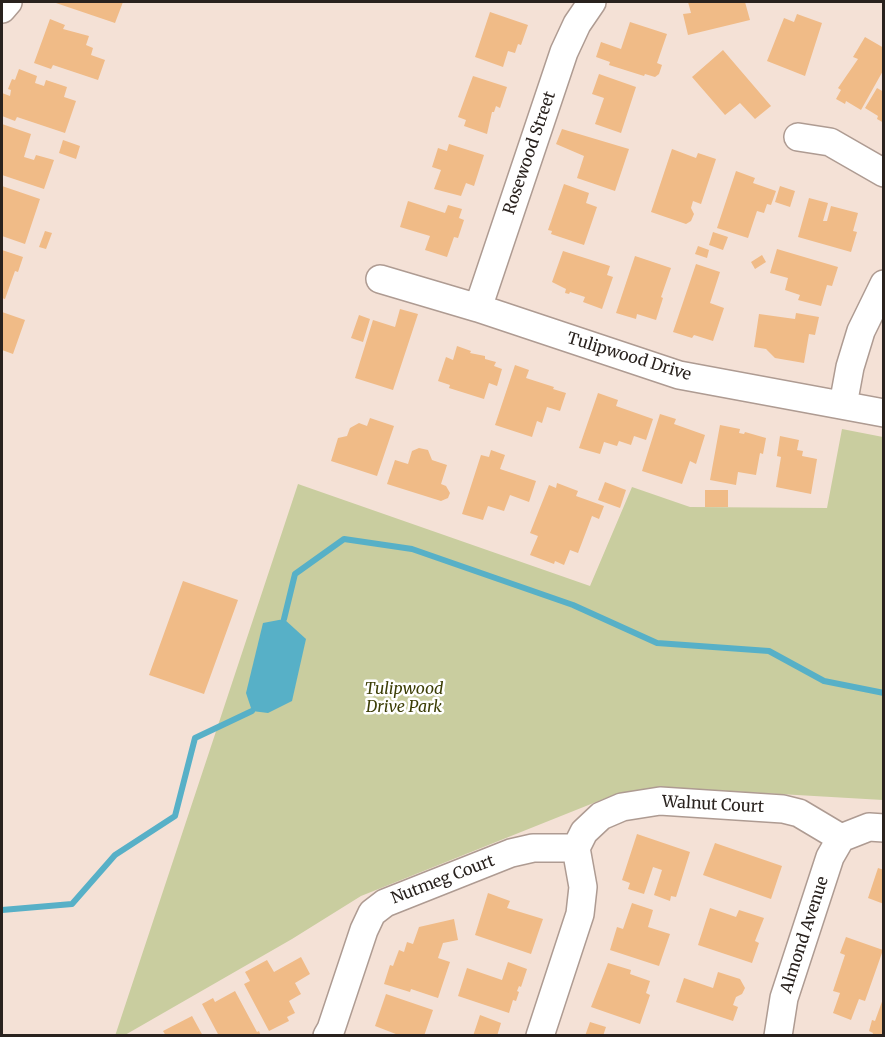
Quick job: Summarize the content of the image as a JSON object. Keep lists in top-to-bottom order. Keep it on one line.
{"streets":{"street":["Rosewood Street","Tulipwood Drive","Walnut Court","Nutmeg Court","Almond Avenue"]},"crossings":[["Rosewood Street","Tulipwood Drive"],["Walnut Court","Nutmeg Court"],["Walnut Court","Almond Avenue"]],"parks":["Tulipwood Drive Park"]}
